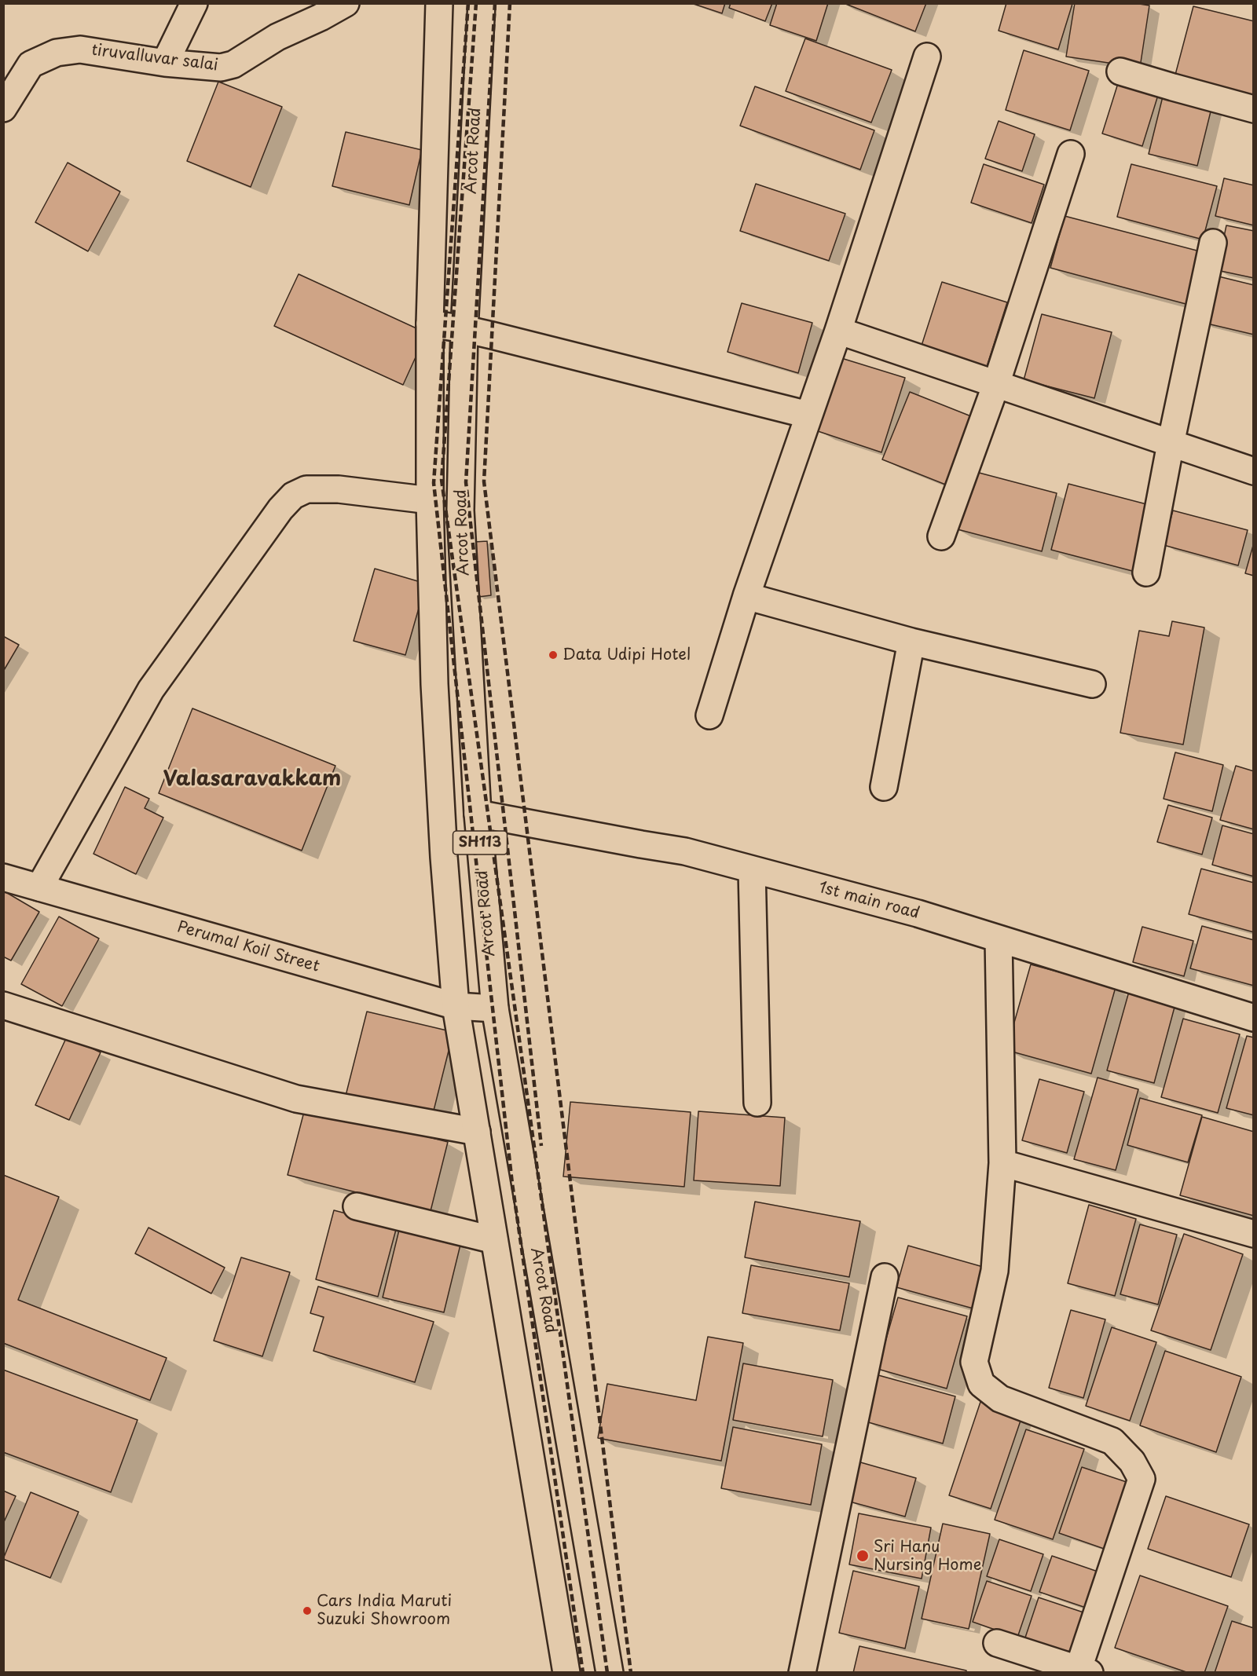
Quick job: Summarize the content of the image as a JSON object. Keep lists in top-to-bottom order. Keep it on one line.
{"streets":{"street":["tiruvalluvar salai","Arcot Road","SH113","1st main road","Perumal Koil Street"]},"crossings":[["Arcot Road","1st main road"],["Arcot Road","Perumal Koil Street"]],"districts":["Valasaravakkam"],"places":["Data Udipi Hotel","Sri Hanu Nursing Home","Cars India Maruti Suzuki Showroom"]}
